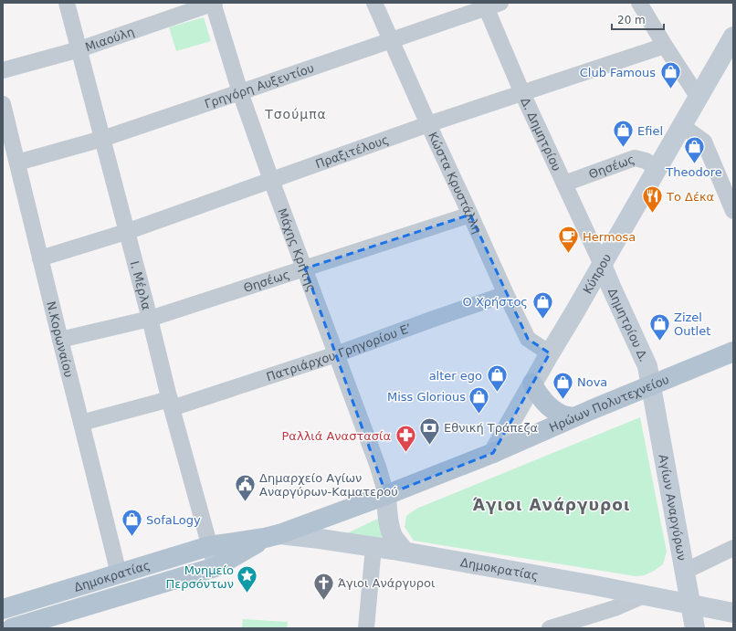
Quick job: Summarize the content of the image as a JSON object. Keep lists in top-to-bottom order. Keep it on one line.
{"streets":{"main road":["Κύπρου","Δημητρίου Δ.","Ηρώων Πολυτεχνείου","Αγίων Αναργύρων","Δημοκρατίας"],"street":["Μιαούλη","Γρηγόρη Αυξεντίου","Δ. Δημητρίου","Πραξιτέλους","Θησέως","Κώστα Κρυστάλλη","Μάχης Κρήτης","Ι. Μέρλα","Ν.Κορωναίου","Πατριάρχου Γρηγορίου Ε’"]},"crossings":[["Μιαούλη","Μάχης Κρήτης"],["Μιαούλη","Ι. Μέρλα"],["Γρηγόρη Αυξεντίου","Δ. Δημητρίου"],["Γρηγόρη Αυξεντίου","Κώστα Κρυστάλλη"],["Γρηγόρη Αυξεντίου","Μάχης Κρήτης"],["Γρηγόρη Αυξεντίου","Ι. Μέρλα"],["Γρηγόρη Αυξεντίου","Ν.Κορωναίου"],["Δ. Δημητρίου","Πραξιτέλους"],["Δ. Δημητρίου","Θησέως"],["Δ. Δημητρίου","Κύπρου"],["Δ. Δημητρίου","Δημητρίου Δ."],["Πραξιτέλους","Κώστα Κρυστάλλη"],["Πραξιτέλους","Μάχης Κρήτης"],["Πραξιτέλους","Ι. Μέρλα"],["Πραξιτέλους","Ν.Κορωναίου"],["Θησέως","Κώστα Κρυστάλλη"],["Θησέως","Μάχης Κρήτης"],["Θησέως","Κύπρου"],["Θησέως","Ι. Μέρλα"],["Θησέως","Ν.Κορωναίου"],["Κώστα Κρυστάλλη","Κύπρου"],["Κώστα Κρυστάλλη","Πατριάρχου Γρηγορίου Ε’"],["Μάχης Κρήτης","Πατριάρχου Γρηγορίου Ε’"],["Μάχης Κρήτης","Ηρώων Πολυτεχνείου"],["Κύπρου","Δημητρίου Δ."],["Κύπρου","Ηρώων Πολυτεχνείου"],["Ι. Μέρλα","Πατριάρχου Γρηγορίου Ε’"],["Ι. Μέρλα","Δημοκρατίας"],["Δημητρίου Δ.","Ηρώων Πολυτεχνείου"],["Δημητρίου Δ.","Αγίων Αναργύρων"],["Ν.Κορωναίου","Πατριάρχου Γρηγορίου Ε’"],["Ν.Κορωναίου","Δημοκρατίας"],["Ηρώων Πολυτεχνείου","Αγίων Αναργύρων"],["Ηρώων Πολυτεχνείου","Δημοκρατίας"],["Αγίων Αναργύρων","Δημοκρατίας"]],"districts":["Τσούμπα","Άγιοι Ανάργυροι"],"places":{"shop":["Club Famous","Efiel","Theodore","Ο Χρήστος","Zizel Outlet","alter ego","Nova","Miss Glorious","SofaLogy"],"restaurant":["Το Δέκα"],"cafe":["Hermosa"],"bank":["Εθνική Τράπεζα"],"pharmacy":["Ραλλιά Αναστασία"],"public building":["Δημαρχείο Αγίων Αναργύρων-Καματερού"],"place":["Μνημείο Περσόντων"],"church":["Άγιοι Ανάργυροι"]},"scale_bar":"20 m"}
